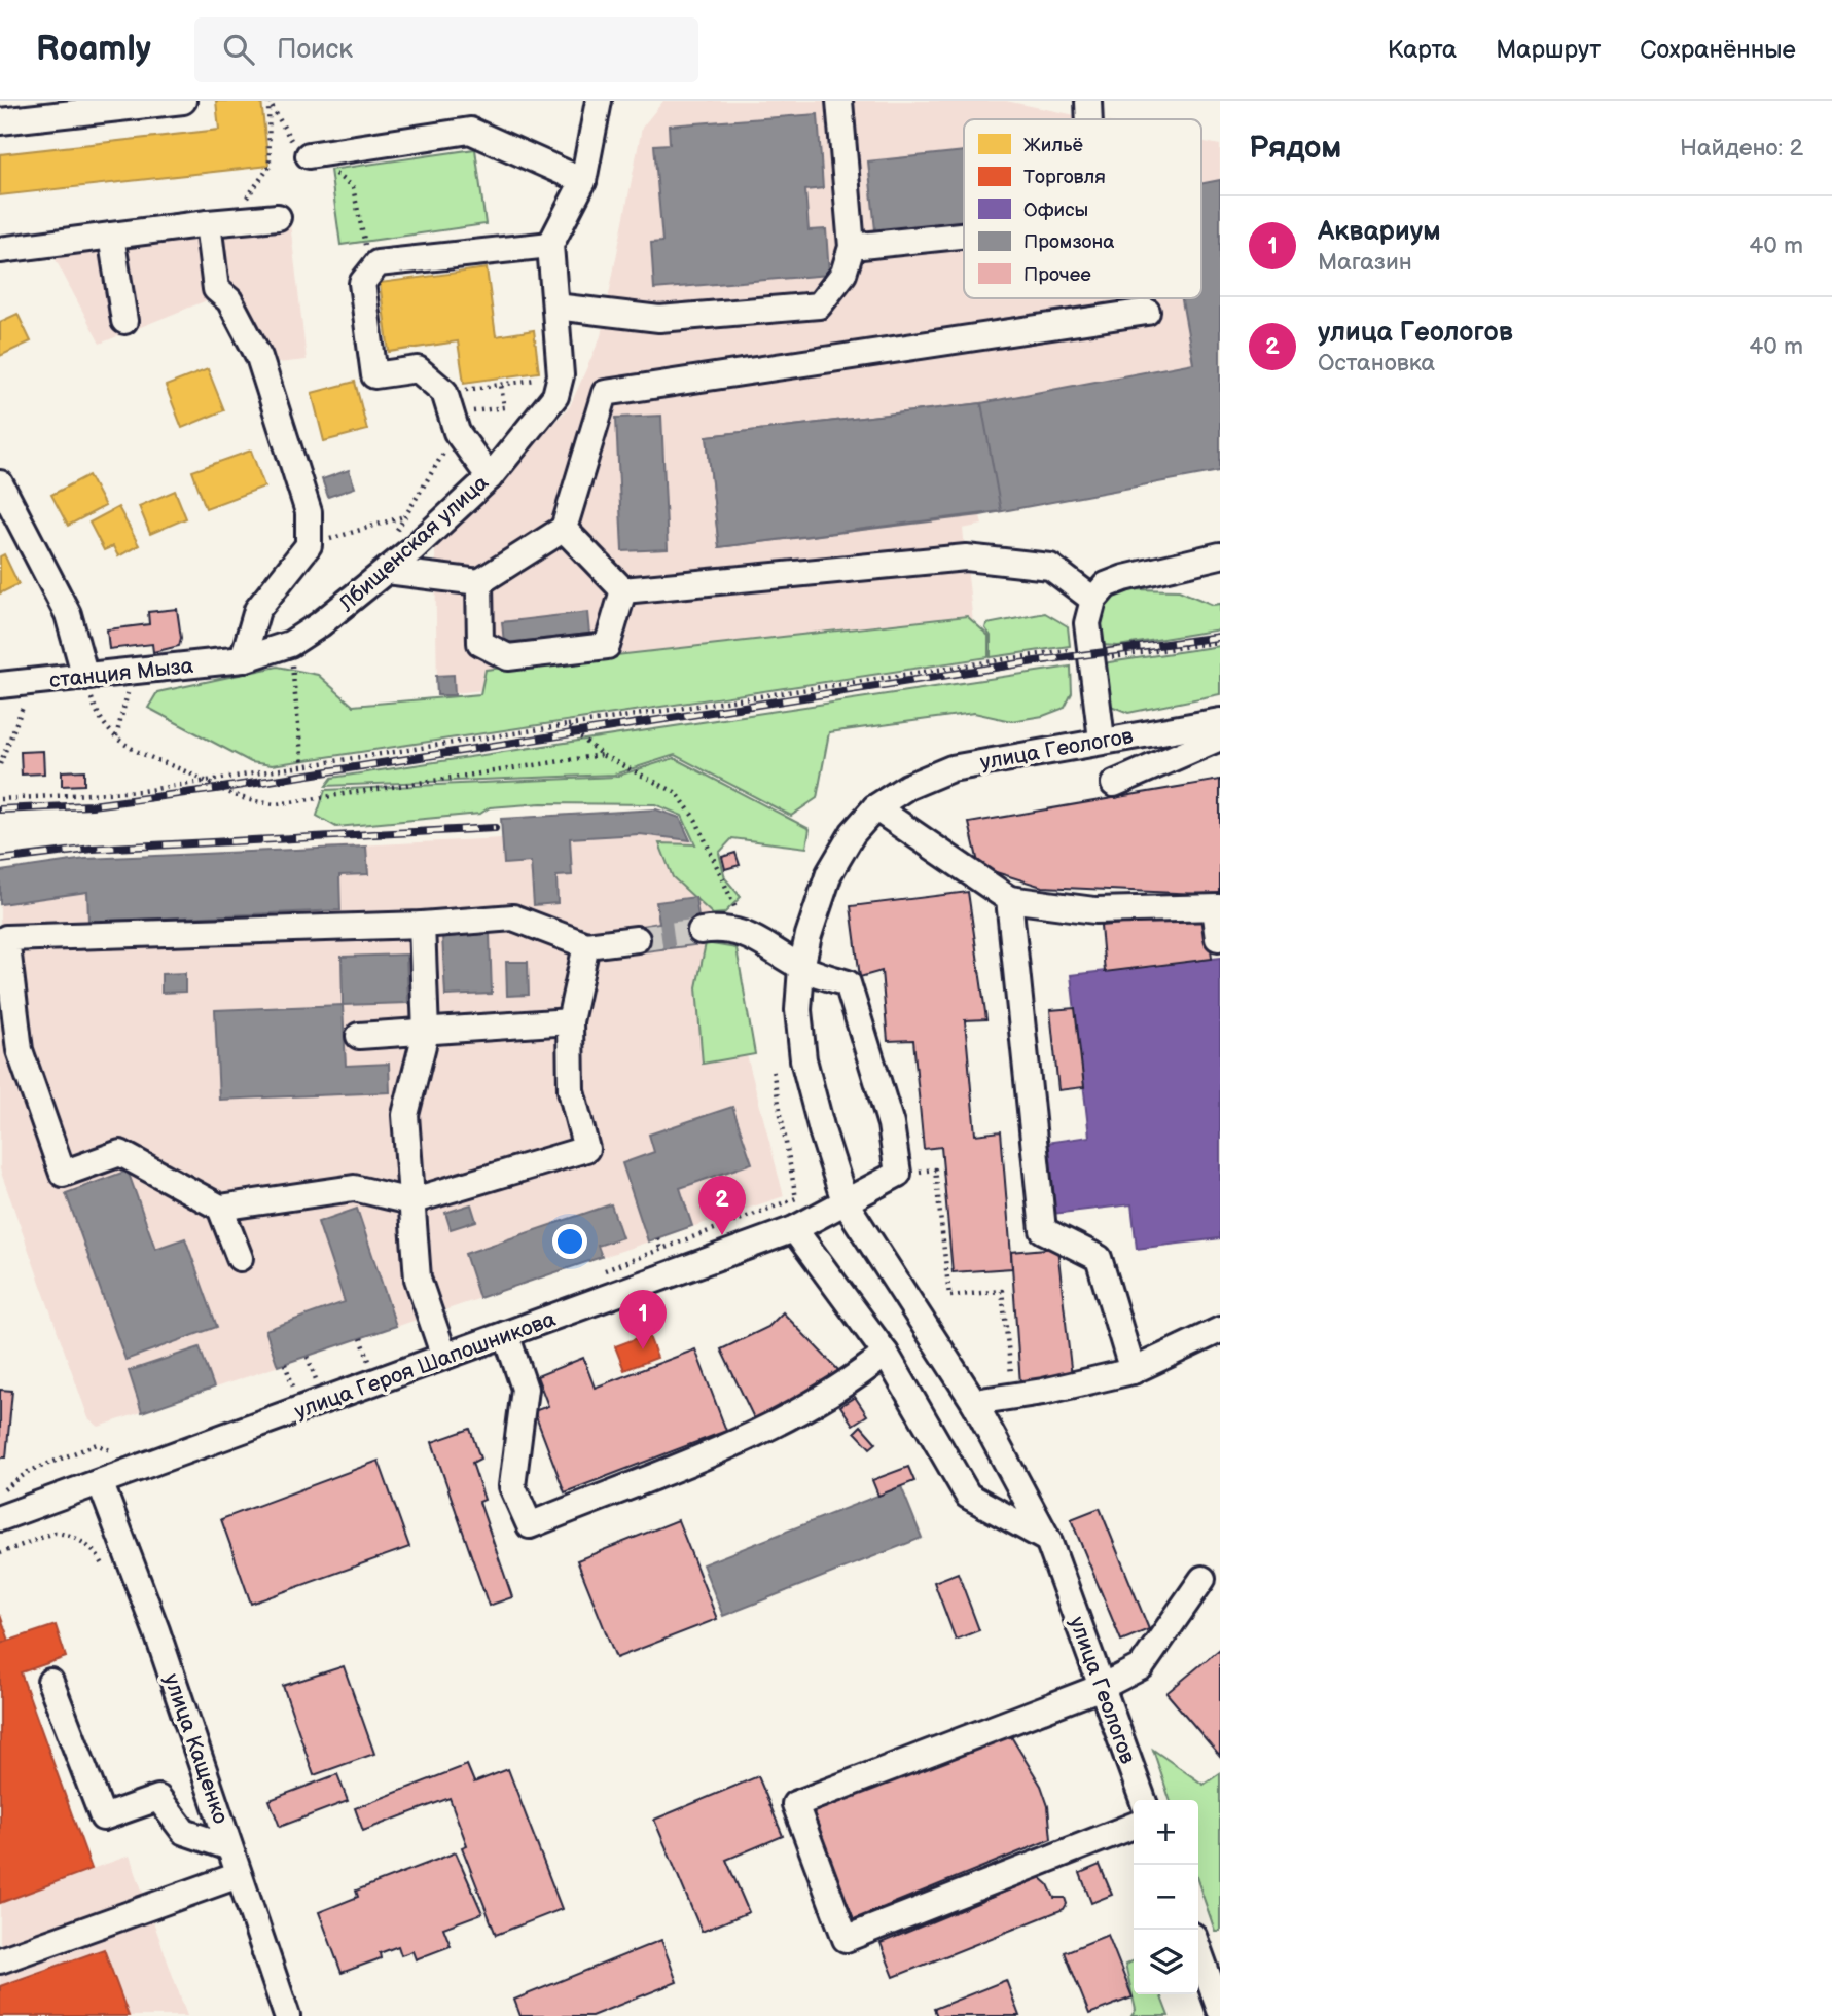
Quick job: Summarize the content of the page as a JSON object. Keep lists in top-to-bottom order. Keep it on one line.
{"streets":{"street":["Лбищенская улица","станция Мыза","улица Геологов","улица Героя Шапошникова","улица Кащенко"]},"crossings":[["Лбищенская улица","станция Мыза"],["улица Геологов","улица Героя Шапошникова"],["улица Героя Шапошникова","улица Кащенко"]],"legend":["Жильё","Торговля","Офисы","Промзона","Прочее"],"page":{"header":"Roamly","search":"Поиск","nav":["Карта","Маршрут","Сохранённые"],"heading":["Рядом","Найдено: 2"],"list":[{"mark":"1","name":"Аквариум","note":"Магазин","value":"40 m"},{"mark":"2","name":"улица Геологов","note":"Остановка","value":"40 m"}],"pins":["2","1"],"map_buttons":["+","−"]}}
